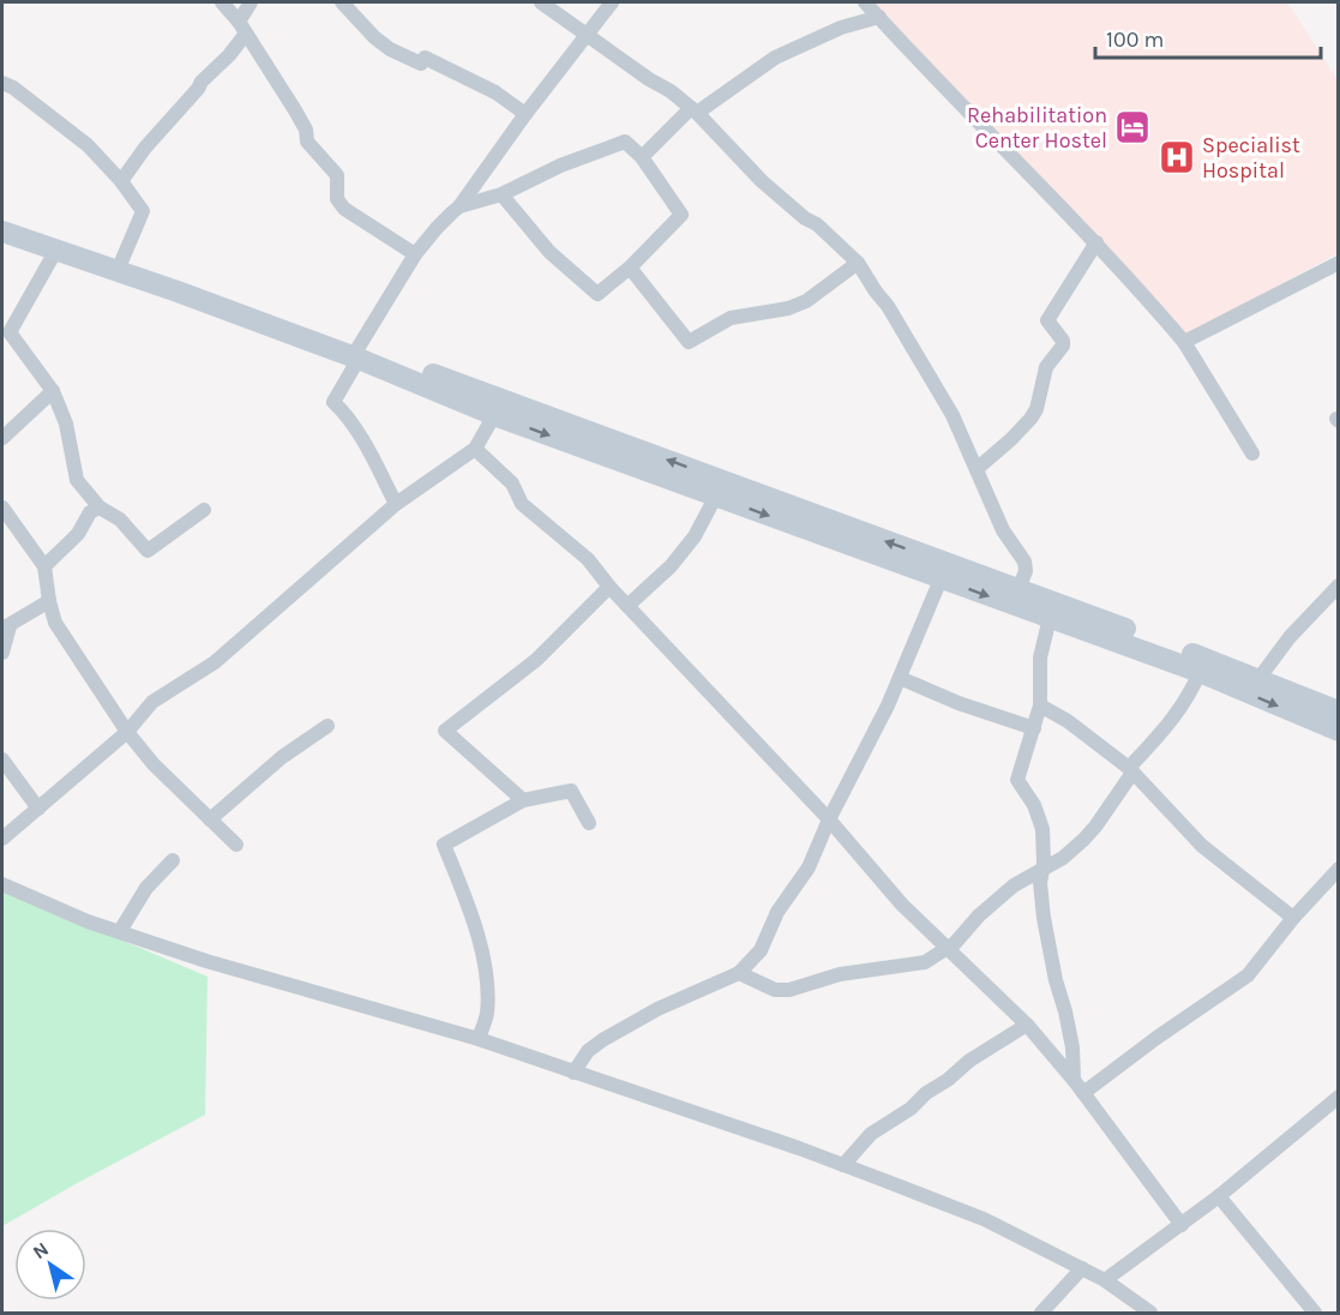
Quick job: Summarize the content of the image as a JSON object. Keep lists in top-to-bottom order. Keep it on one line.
{"places":{"hotel":["Rehabilitation Center Hostel"],"hospital":["Specialist Hospital"]},"scale_bar":"100 m","north":"top left"}
